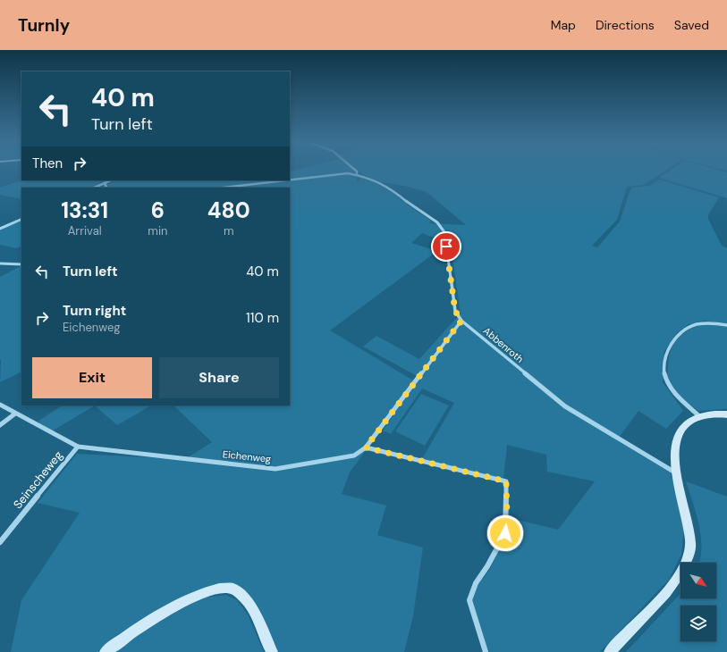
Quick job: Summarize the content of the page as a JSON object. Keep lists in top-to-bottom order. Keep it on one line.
{"streets":{"street":["Abbenroth","Eichenweg","Seinscheweg"]},"crossings":[["Abbenroth","Eichenweg"],["Eichenweg","Seinscheweg"]],"north":"bottom right","page":{"header":"Turnly","nav":["Map","Directions","Saved"],"turn":["40 m","Turn left"],"then":"Then","eta":["13:31","Arrival","6","min","480","m"],"list":[{"name":"Turn left","value":"40 m"},{"name":"Turn right","note":"Eichenweg","value":"110 m"}],"buttons":["Exit","Share"]}}
